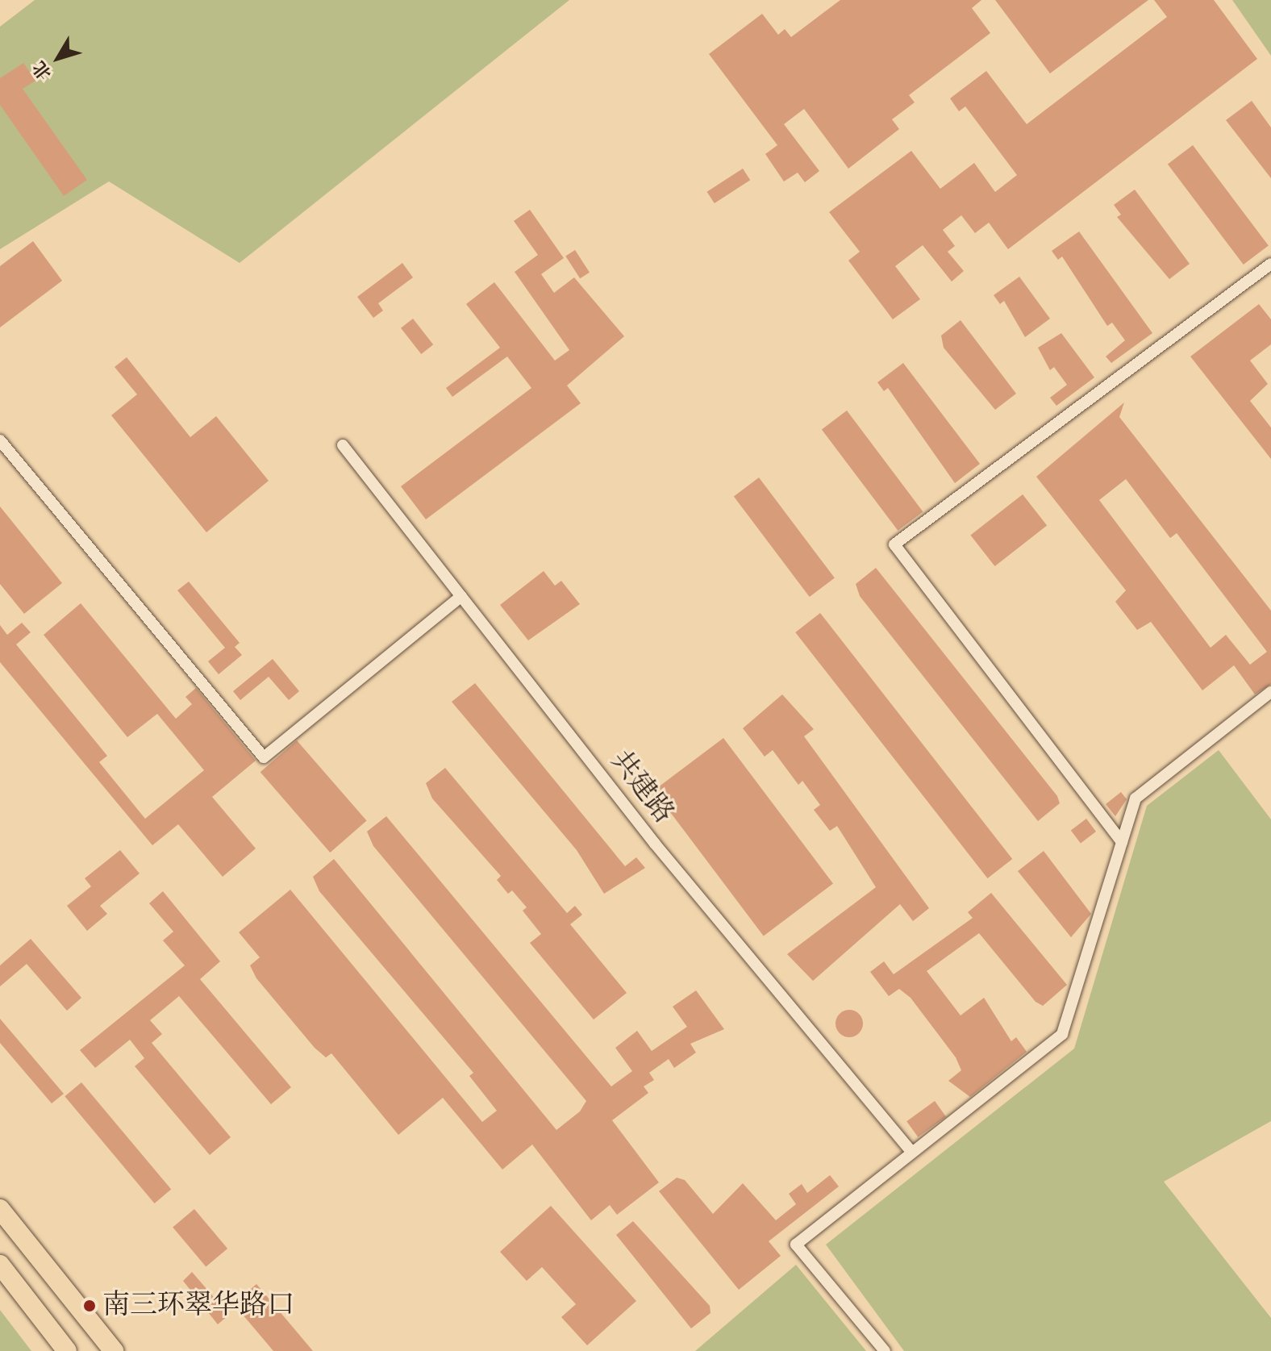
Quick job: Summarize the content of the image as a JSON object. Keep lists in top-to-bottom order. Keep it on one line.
{"streets":{"street":["共建路"]},"places":["南三环翠华路口"],"north":"bottom left"}
